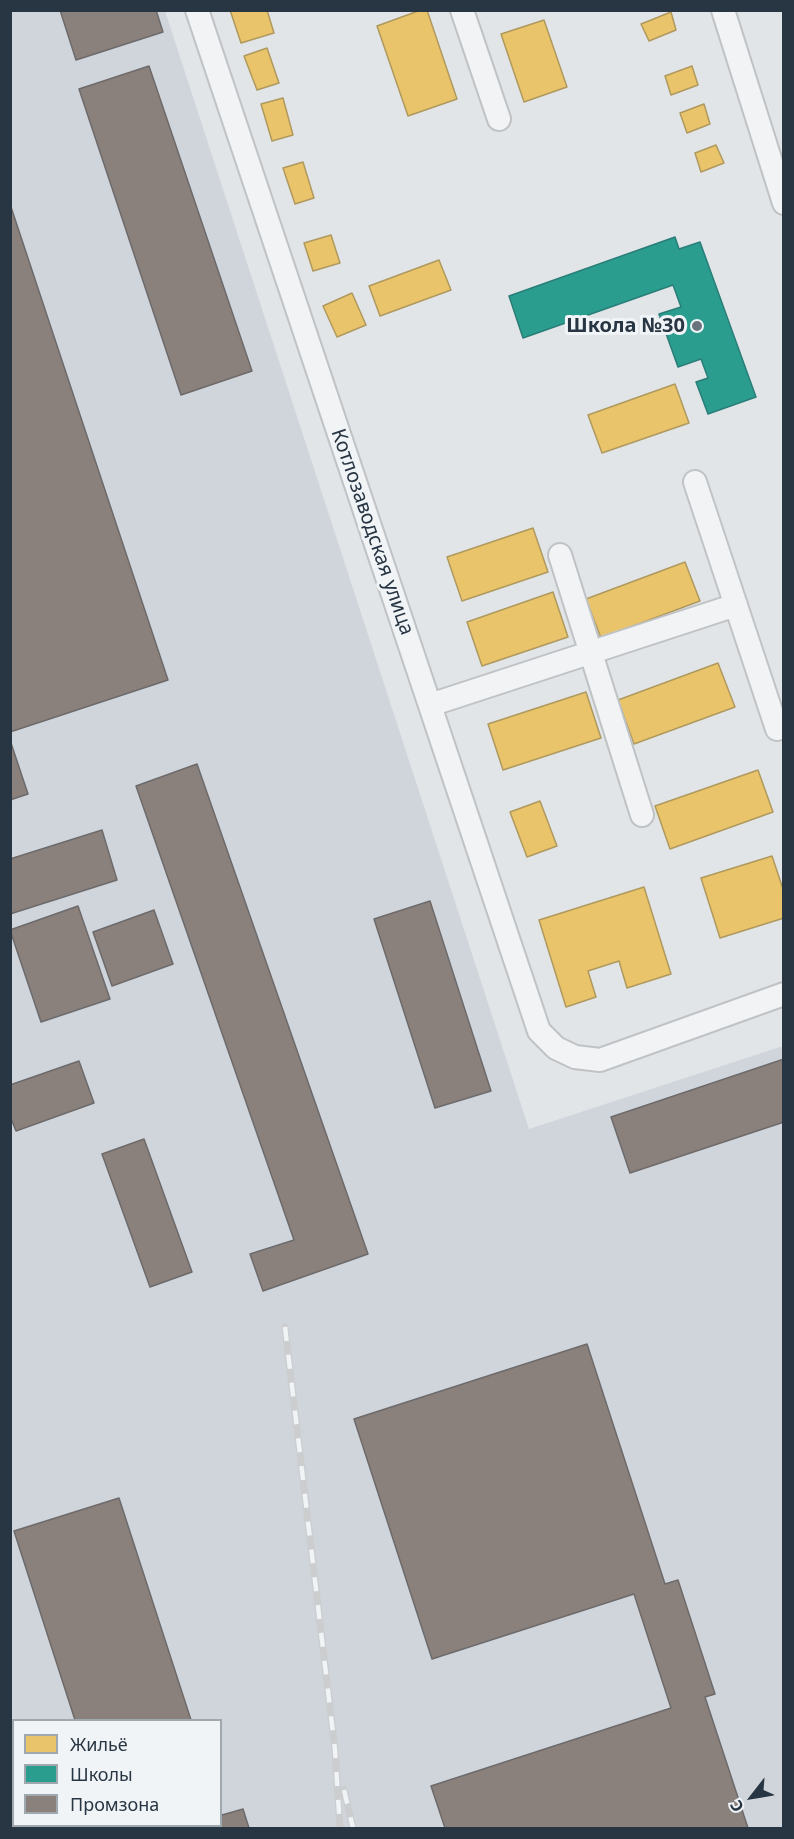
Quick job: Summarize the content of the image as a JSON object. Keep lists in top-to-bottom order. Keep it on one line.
{"streets":{"street":["Котлозаводская улица"]},"places":["Школа №30"],"legend":["Жильё","Школы","Промзона"],"north":"bottom left"}
